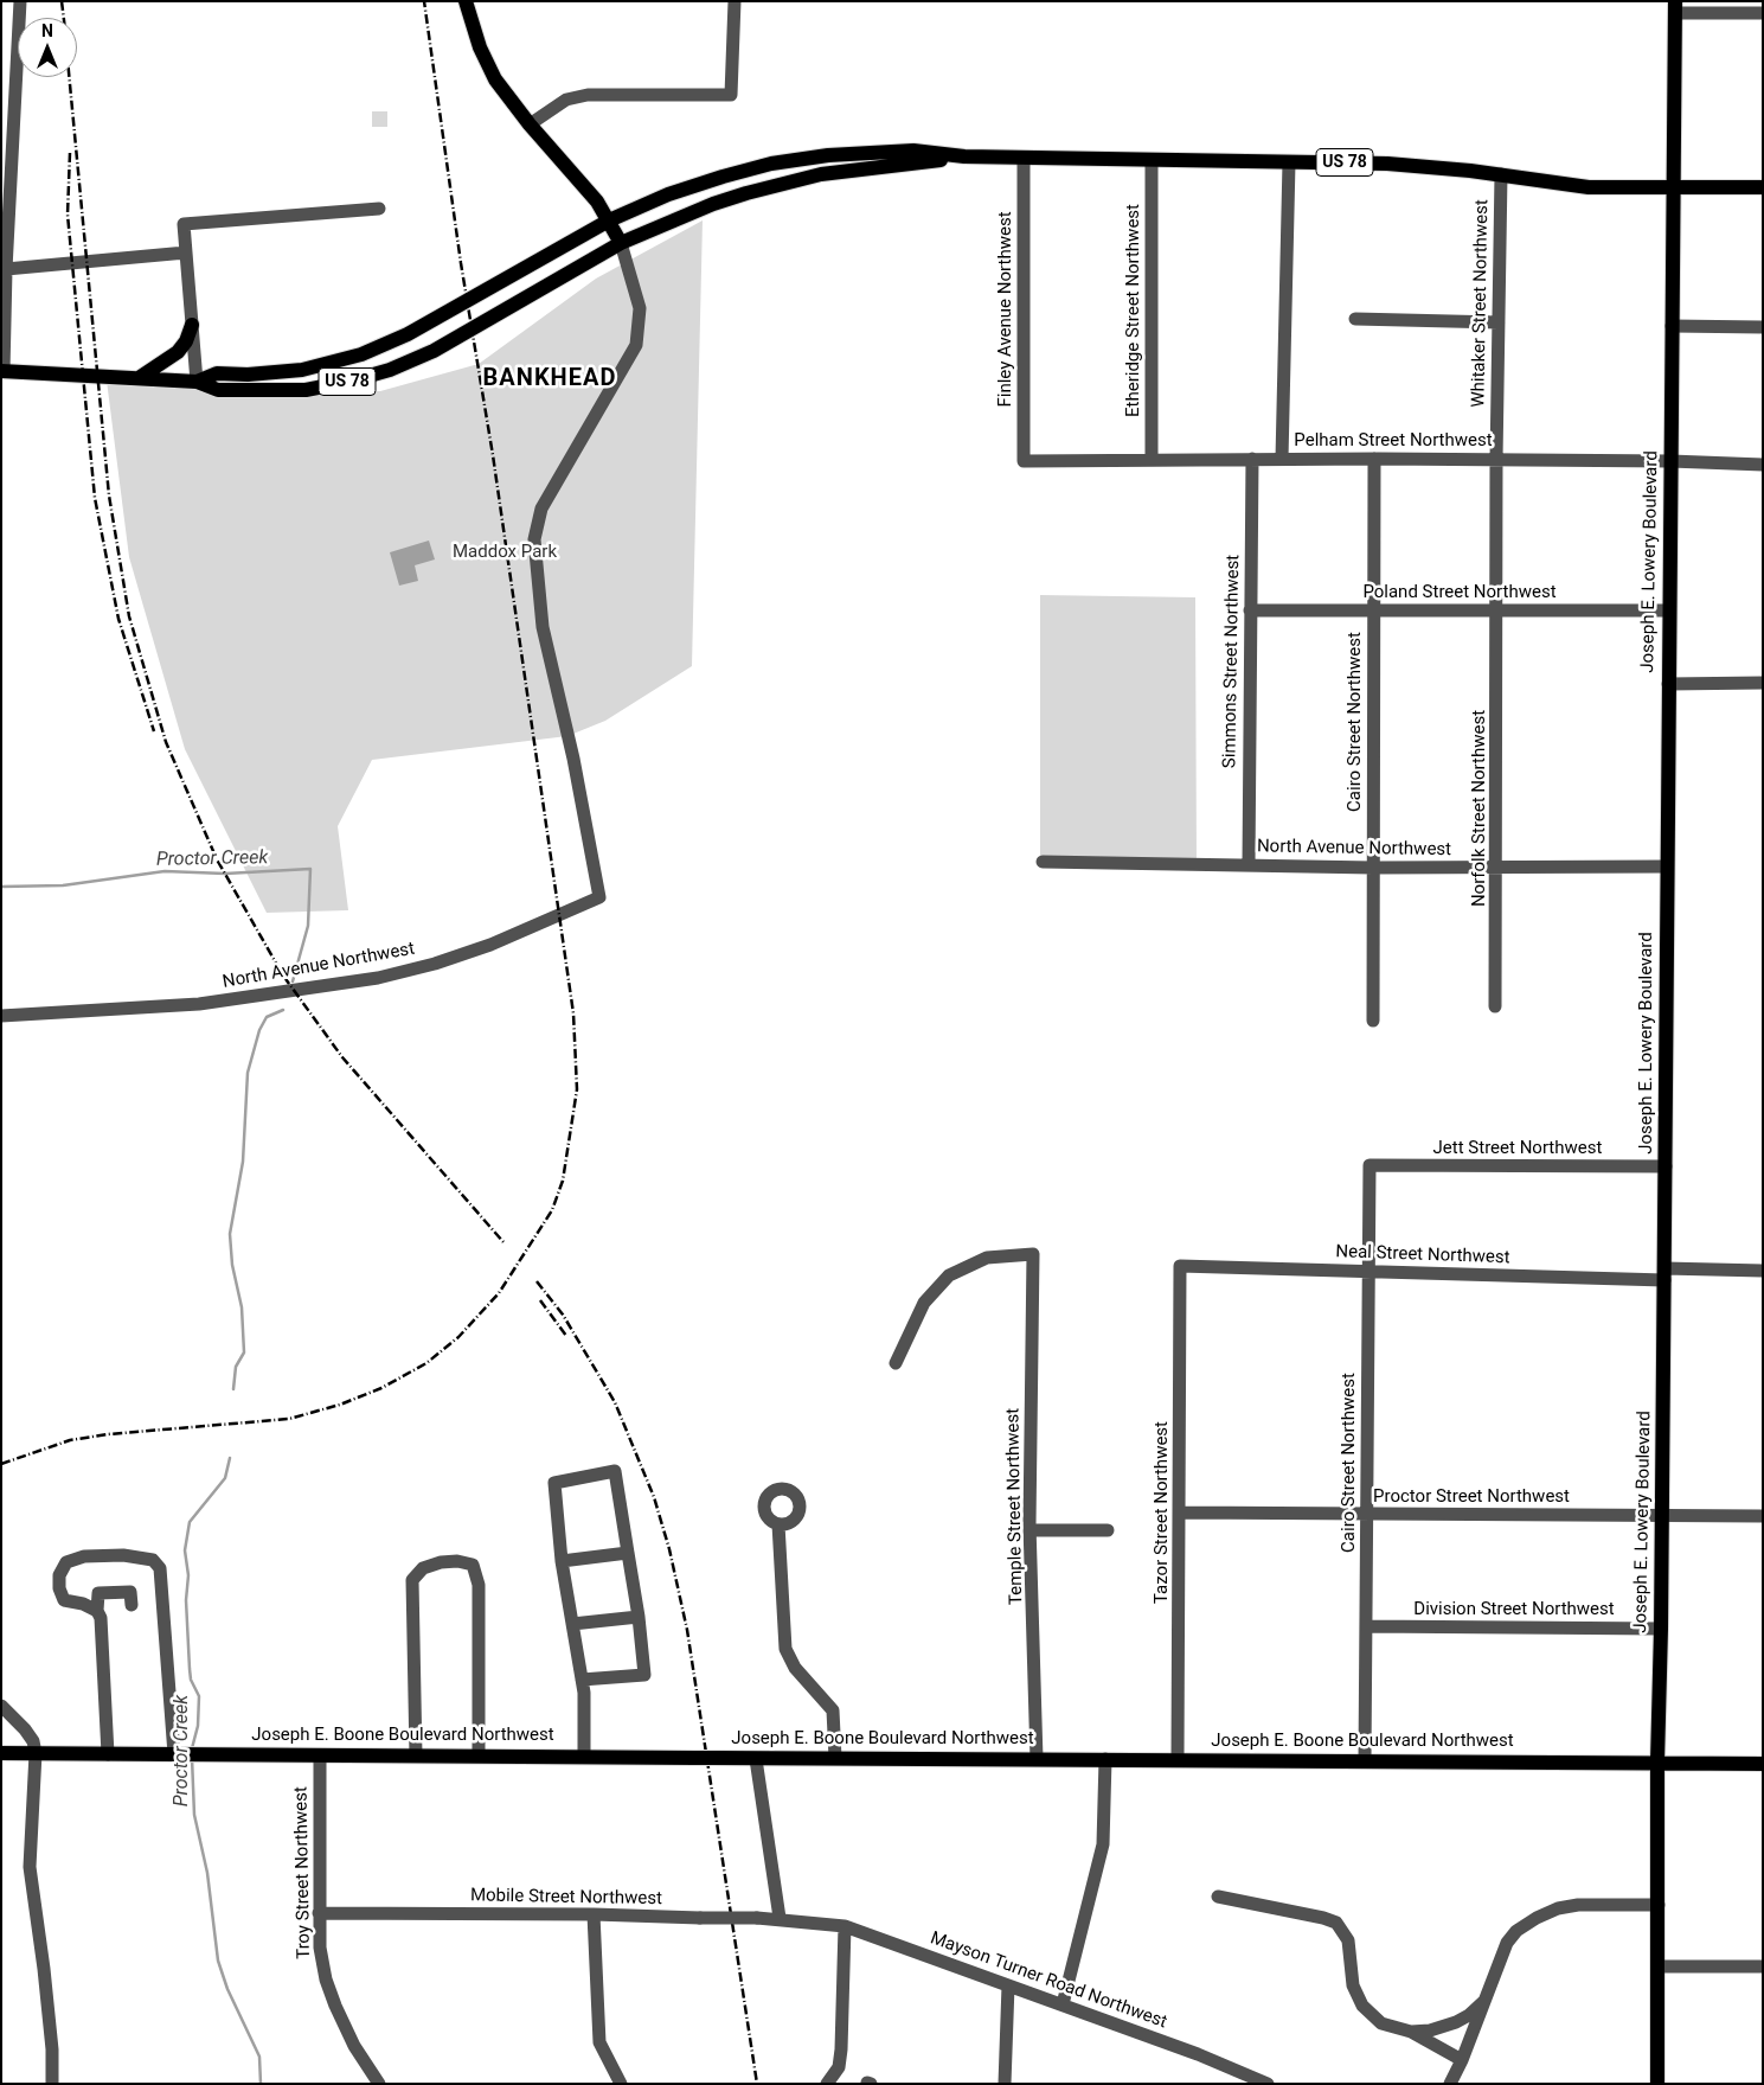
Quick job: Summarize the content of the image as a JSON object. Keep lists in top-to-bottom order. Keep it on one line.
{"streets":{"main road":["US 78","Joseph E. Lowery Boulevard","Joseph E. Boone Boulevard Northwest"],"street":["Whitaker Street Northwest","Finley Avenue Northwest","Etheridge Street Northwest","Pelham Street Northwest","Poland Street Northwest","Simmons Street Northwest","Cairo Street Northwest","Norfolk Street Northwest","North Avenue Northwest","Jett Street Northwest","Neal Street Northwest","Proctor Street Northwest","Temple Street Northwest","Tazor Street Northwest","Division Street Northwest","Troy Street Northwest","Mobile Street Northwest","Mayson Turner Road Northwest"]},"crossings":[["US 78","Whitaker Street Northwest"],["US 78","Finley Avenue Northwest"],["US 78","Etheridge Street Northwest"],["US 78","Joseph E. Lowery Boulevard"],["US 78","North Avenue Northwest"],["Whitaker Street Northwest","Pelham Street Northwest"],["Whitaker Street Northwest","Poland Street Northwest"],["Whitaker Street Northwest","Norfolk Street Northwest"],["Finley Avenue Northwest","Pelham Street Northwest"],["Etheridge Street Northwest","Pelham Street Northwest"],["Pelham Street Northwest","Joseph E. Lowery Boulevard"],["Pelham Street Northwest","Simmons Street Northwest"],["Pelham Street Northwest","Cairo Street Northwest"],["Joseph E. Lowery Boulevard","Poland Street Northwest"],["Joseph E. Lowery Boulevard","North Avenue Northwest"],["Joseph E. Lowery Boulevard","Jett Street Northwest"],["Joseph E. Lowery Boulevard","Neal Street Northwest"],["Joseph E. Lowery Boulevard","Proctor Street Northwest"],["Joseph E. Lowery Boulevard","Division Street Northwest"],["Joseph E. Lowery Boulevard","Joseph E. Boone Boulevard Northwest"],["Poland Street Northwest","Simmons Street Northwest"],["Poland Street Northwest","Cairo Street Northwest"],["Poland Street Northwest","Norfolk Street Northwest"],["Simmons Street Northwest","North Avenue Northwest"],["Cairo Street Northwest","North Avenue Northwest"],["Cairo Street Northwest","Jett Street Northwest"],["Cairo Street Northwest","Neal Street Northwest"],["Cairo Street Northwest","Proctor Street Northwest"],["Cairo Street Northwest","Division Street Northwest"],["Cairo Street Northwest","Joseph E. Boone Boulevard Northwest"],["Norfolk Street Northwest","North Avenue Northwest"],["Neal Street Northwest","Tazor Street Northwest"],["Proctor Street Northwest","Tazor Street Northwest"],["Temple Street Northwest","Joseph E. Boone Boulevard Northwest"],["Tazor Street Northwest","Joseph E. Boone Boulevard Northwest"],["Joseph E. Boone Boulevard Northwest","Troy Street Northwest"],["Troy Street Northwest","Mobile Street Northwest"],["Mobile Street Northwest","Mayson Turner Road Northwest"]],"districts":["BANKHEAD"],"water":["Proctor Creek"],"parks":["Maddox Park"],"north":"top"}
